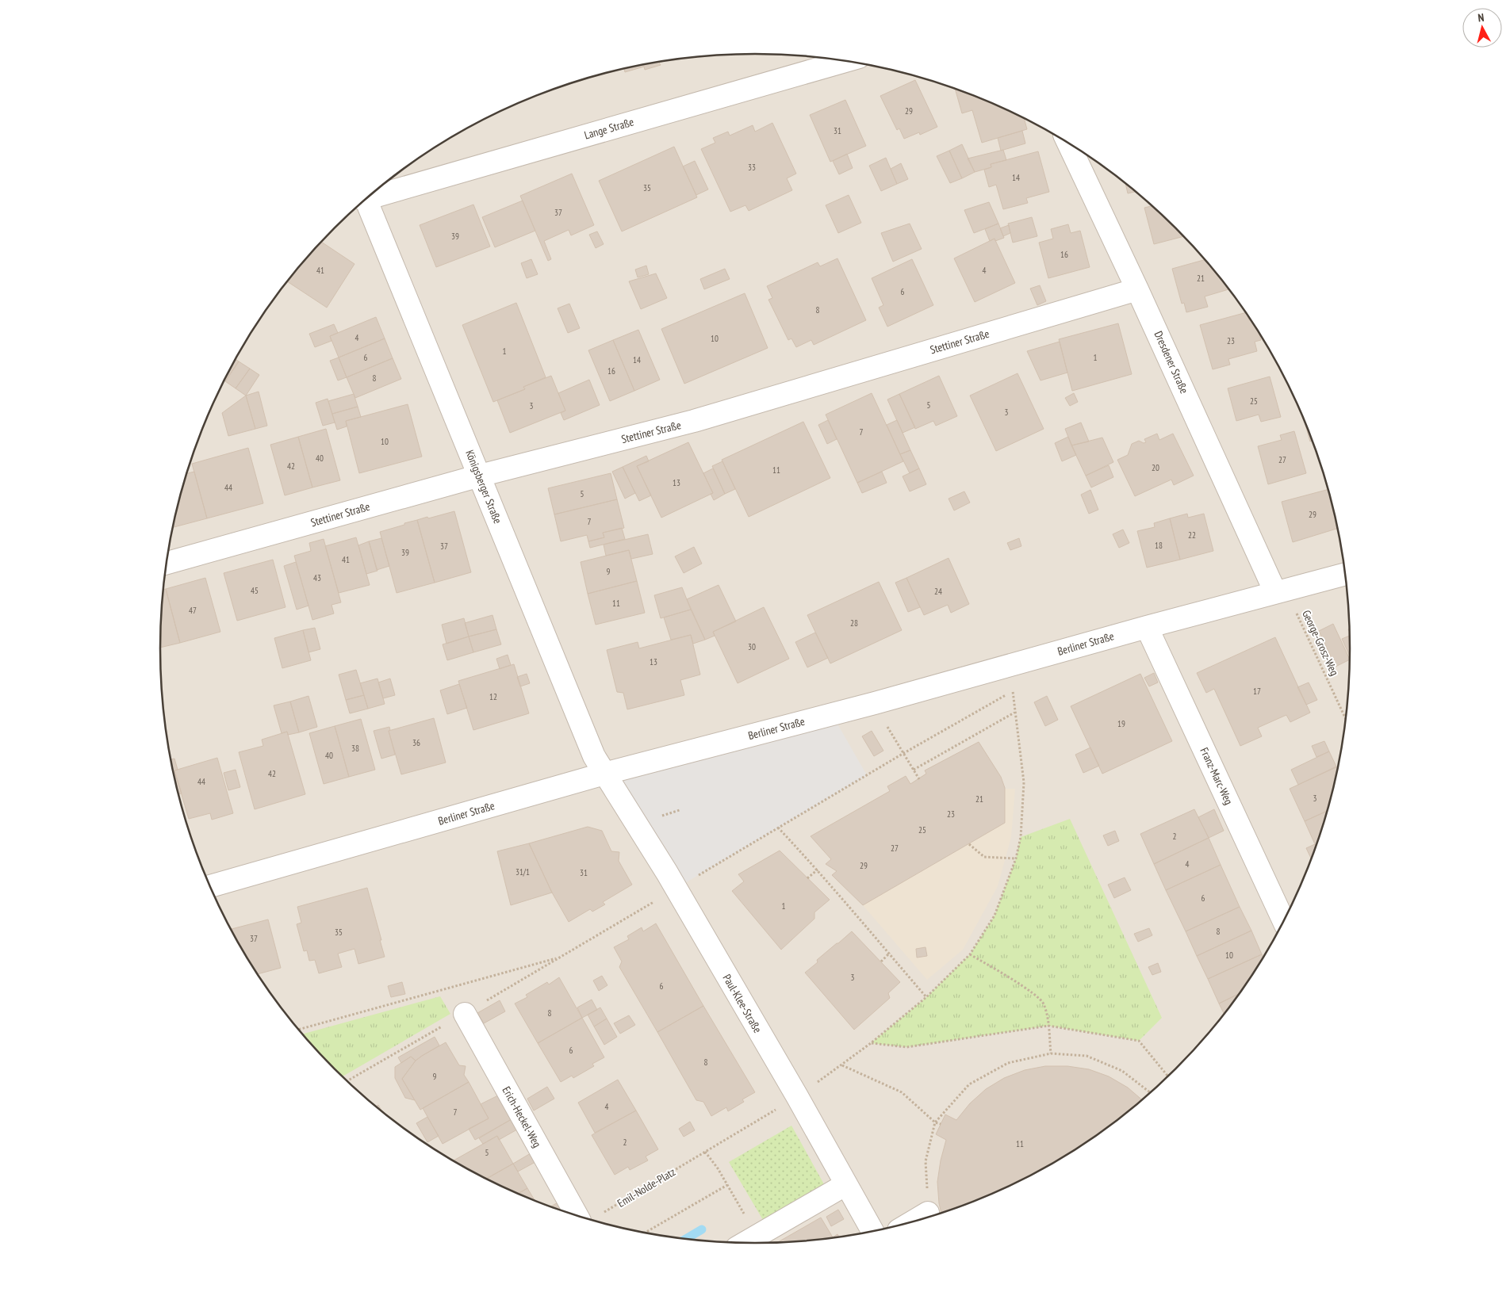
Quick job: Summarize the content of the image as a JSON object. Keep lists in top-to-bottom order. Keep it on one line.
{"streets":{"street":["Lange Straße","Stettiner Straße","Dresdener Straße","Königsberger Straße","Berliner Straße","Franz-Marc-Weg","Paul-Klee-Straße","Erich-Heckel-Weg"],"path":["George-Grosz-Weg","Emil-Nolde-Platz"]},"crossings":[["Stettiner Straße","Dresdener Straße"],["Stettiner Straße","Königsberger Straße"],["Dresdener Straße","George-Grosz-Weg"],["Dresdener Straße","Berliner Straße"],["Königsberger Straße","Berliner Straße"],["Königsberger Straße","Paul-Klee-Straße"],["George-Grosz-Weg","Berliner Straße"],["Berliner Straße","Franz-Marc-Weg"],["Berliner Straße","Paul-Klee-Straße"],["Berliner Straße","Emil-Nolde-Platz"],["Paul-Klee-Straße","Emil-Nolde-Platz"]],"house_numbers":["29","31","33","14","35","37","39","16","41","4","21","6","8","4","10","23","1","6","1","14","16","8","25","5","3","3","7","10","40","27","42","20","11","13","44","5","29","7","22","18","37","39","41","9","43","45","24","11","47","28","30","13","17","12","19","36","38","40","42","44","3","21","23","25","2","27","4","29","31/1","31","6","1","8","35","37","10","3","6","8","6","8","9","4","7","2","11","5"],"north":"top"}
